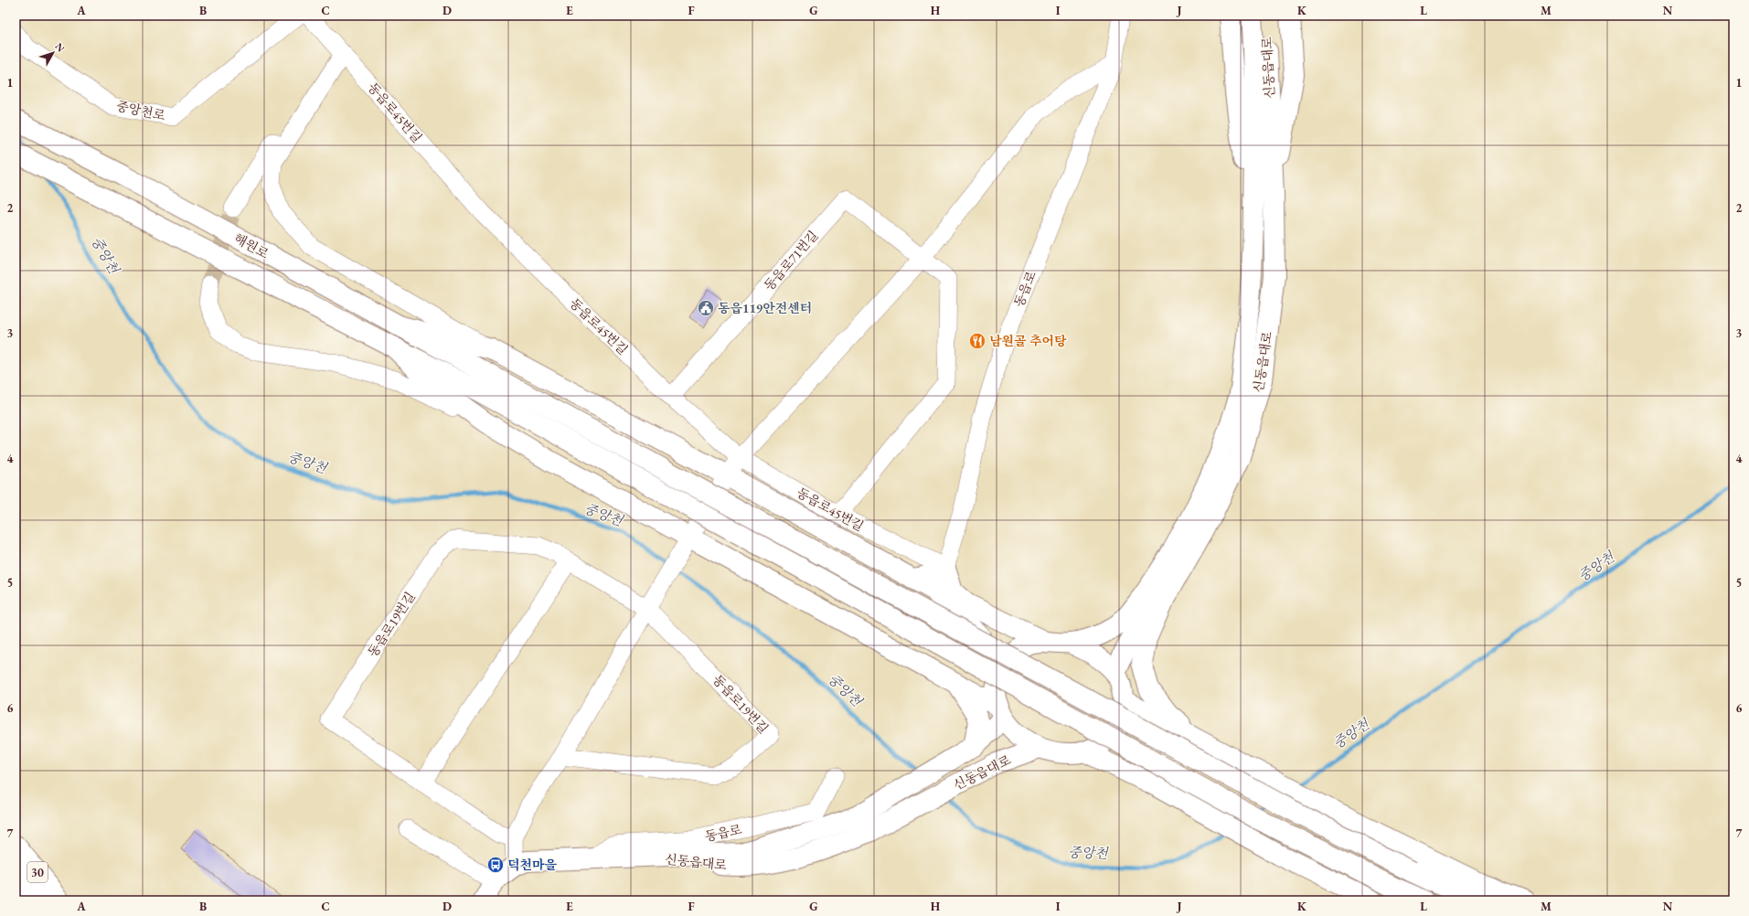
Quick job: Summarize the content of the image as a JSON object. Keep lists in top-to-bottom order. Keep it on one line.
{"streets":{"main road":["신동읍대로","해원로","30"],"street":["중앙천로","동읍로45번길","동읍로71번길","동읍로","동읍로19번길"]},"crossings":[["신동읍대로","동읍로"],["동읍로45번길","동읍로71번길"],["동읍로45번길","동읍로"]],"water":["중앙천"],"places":{"public building":["동읍119안전센터"],"restaurant":["남원골 추어탕"],"bus stop":["덕천마을"]},"north":"top right","grid":{"columns":["A","B","C","D","E","F","G","H","I","J","K","L","M","N"],"rows":["1","2","3","4","5","6","7"]}}
